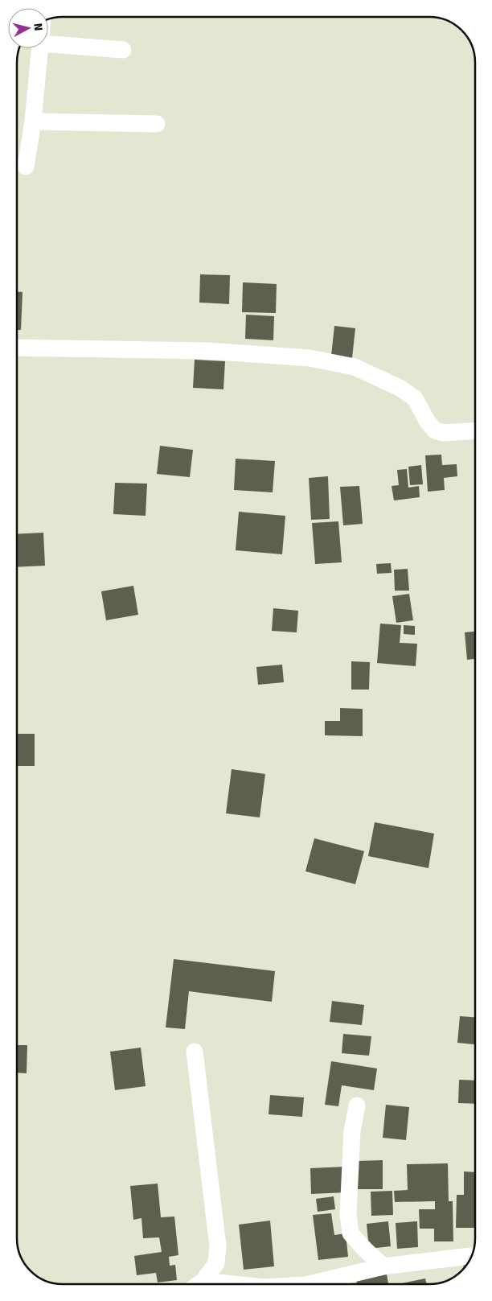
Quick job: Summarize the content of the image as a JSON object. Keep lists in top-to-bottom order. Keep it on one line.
{"north":"right"}
